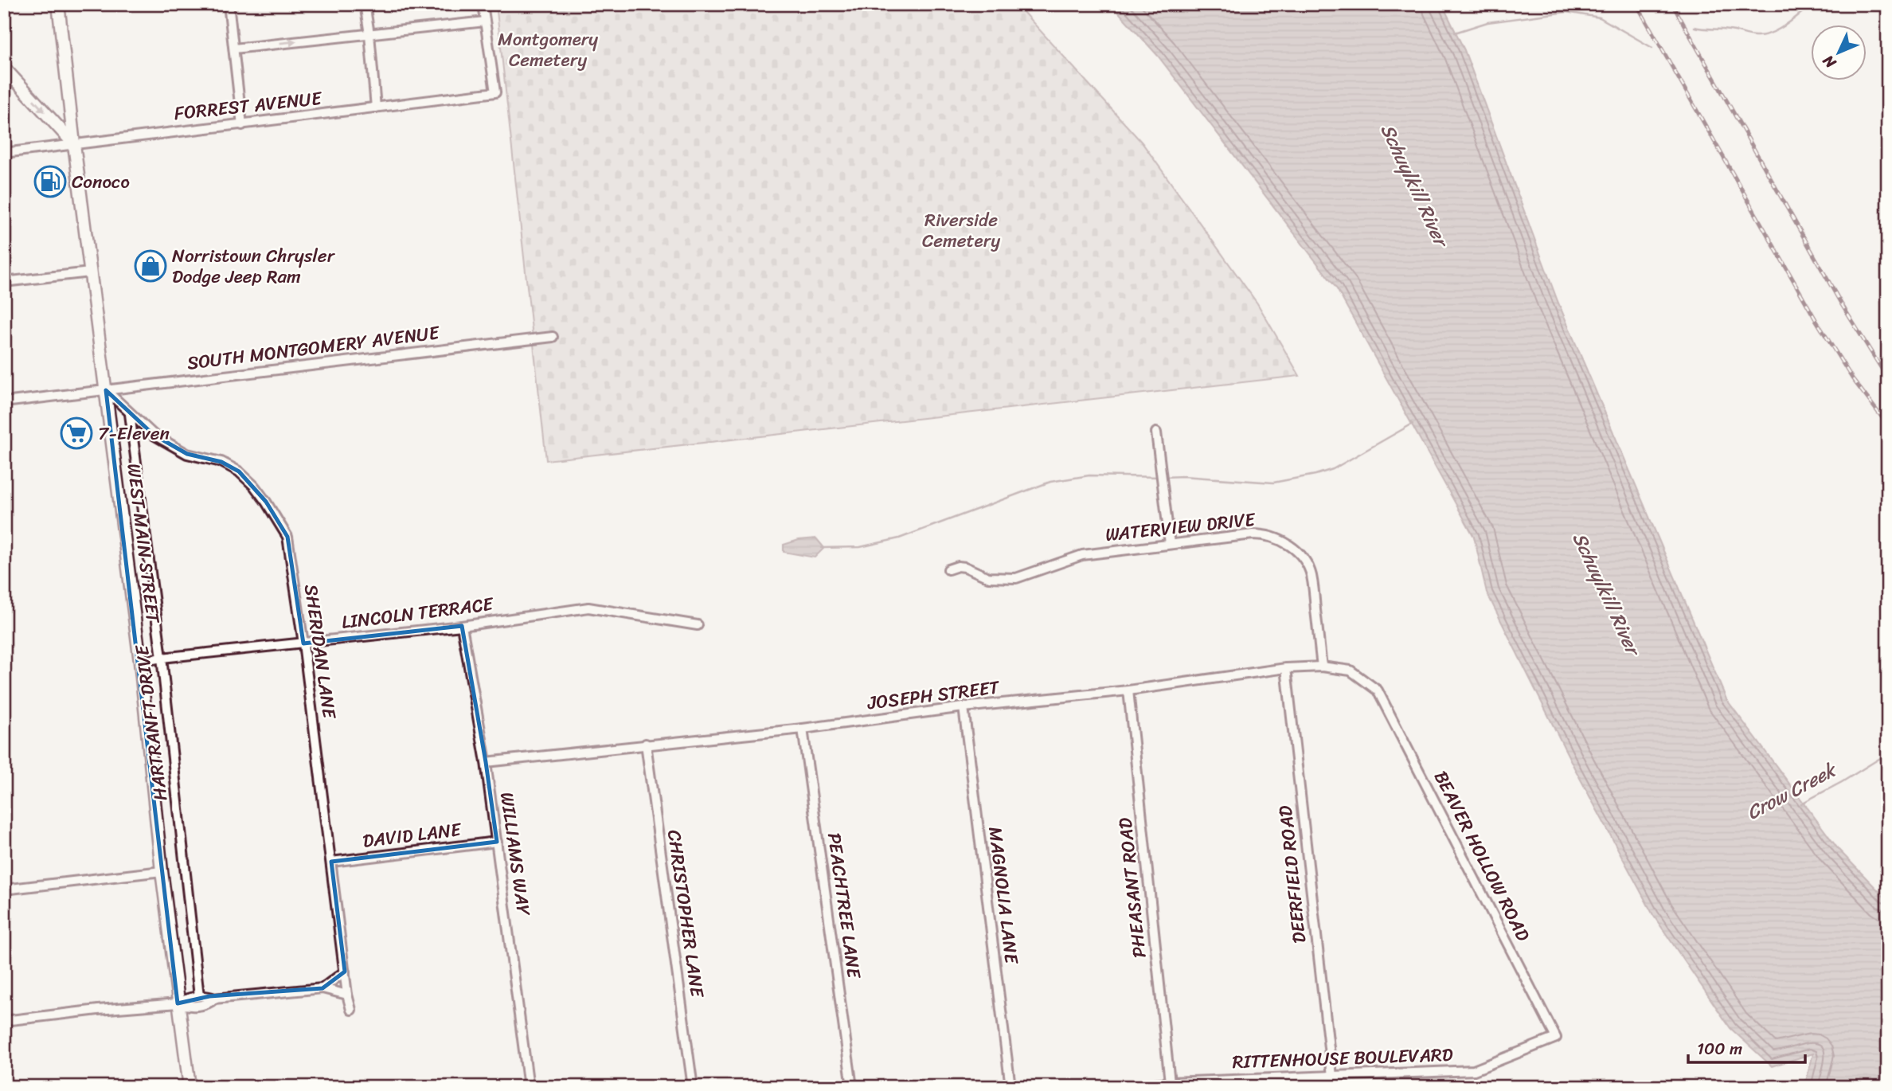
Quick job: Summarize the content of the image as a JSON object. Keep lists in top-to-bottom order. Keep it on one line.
{"streets":{"main road":["WEST MAIN STREET"],"street":["FORREST AVENUE","SOUTH MONTGOMERY AVENUE","WATERVIEW DRIVE","LINCOLN TERRACE","SHERIDAN LANE","JOSEPH STREET","HARTRANFT DRIVE","DAVID LANE","WILLIAMS WAY","BEAVER HOLLOW ROAD","DEERFIELD ROAD","PHEASANT ROAD","MAGNOLIA LANE","PEACHTREE LANE","CHRISTOPHER LANE","RITTENHOUSE BOULEVARD"]},"crossings":[["FORREST AVENUE","WEST MAIN STREET"],["SOUTH MONTGOMERY AVENUE","WEST MAIN STREET"],["SOUTH MONTGOMERY AVENUE","SHERIDAN LANE"],["WATERVIEW DRIVE","JOSEPH STREET"],["WEST MAIN STREET","LINCOLN TERRACE"],["WEST MAIN STREET","SHERIDAN LANE"],["LINCOLN TERRACE","SHERIDAN LANE"],["LINCOLN TERRACE","HARTRANFT DRIVE"],["LINCOLN TERRACE","WILLIAMS WAY"],["SHERIDAN LANE","HARTRANFT DRIVE"],["SHERIDAN LANE","DAVID LANE"],["JOSEPH STREET","WILLIAMS WAY"],["JOSEPH STREET","BEAVER HOLLOW ROAD"],["JOSEPH STREET","DEERFIELD ROAD"],["JOSEPH STREET","PHEASANT ROAD"],["JOSEPH STREET","MAGNOLIA LANE"],["JOSEPH STREET","PEACHTREE LANE"],["JOSEPH STREET","CHRISTOPHER LANE"],["DAVID LANE","WILLIAMS WAY"],["BEAVER HOLLOW ROAD","RITTENHOUSE BOULEVARD"],["DEERFIELD ROAD","RITTENHOUSE BOULEVARD"],["PHEASANT ROAD","RITTENHOUSE BOULEVARD"]],"water":["Schuylkill River","Crow Creek"],"parks":["Montgomery Cemetery","Riverside Cemetery"],"places":{"fuel station":["Conoco"],"shop":["Norristown Chrysler Dodge Jeep Ram"],"supermarket":["7-Eleven"]},"scale_bar":"100 m","north":"bottom left"}
